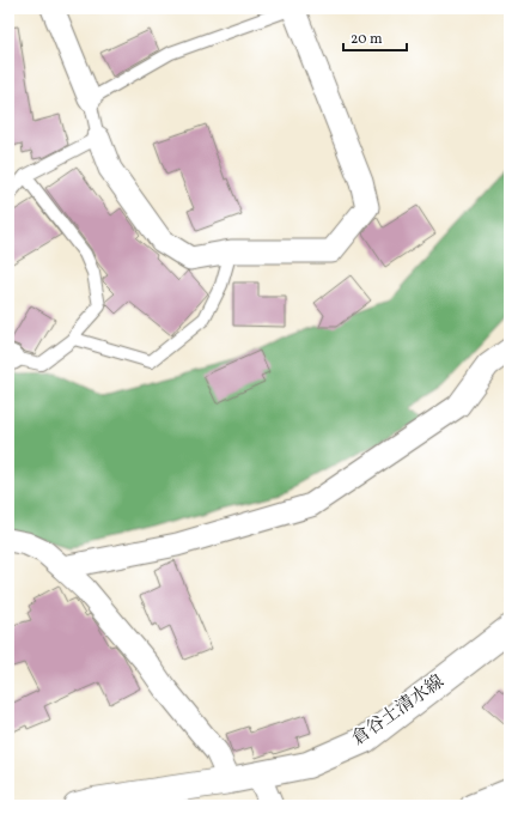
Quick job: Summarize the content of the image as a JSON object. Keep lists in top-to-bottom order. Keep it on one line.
{"streets":{"main road":["倉谷土清水線"]},"scale_bar":"20 m"}
